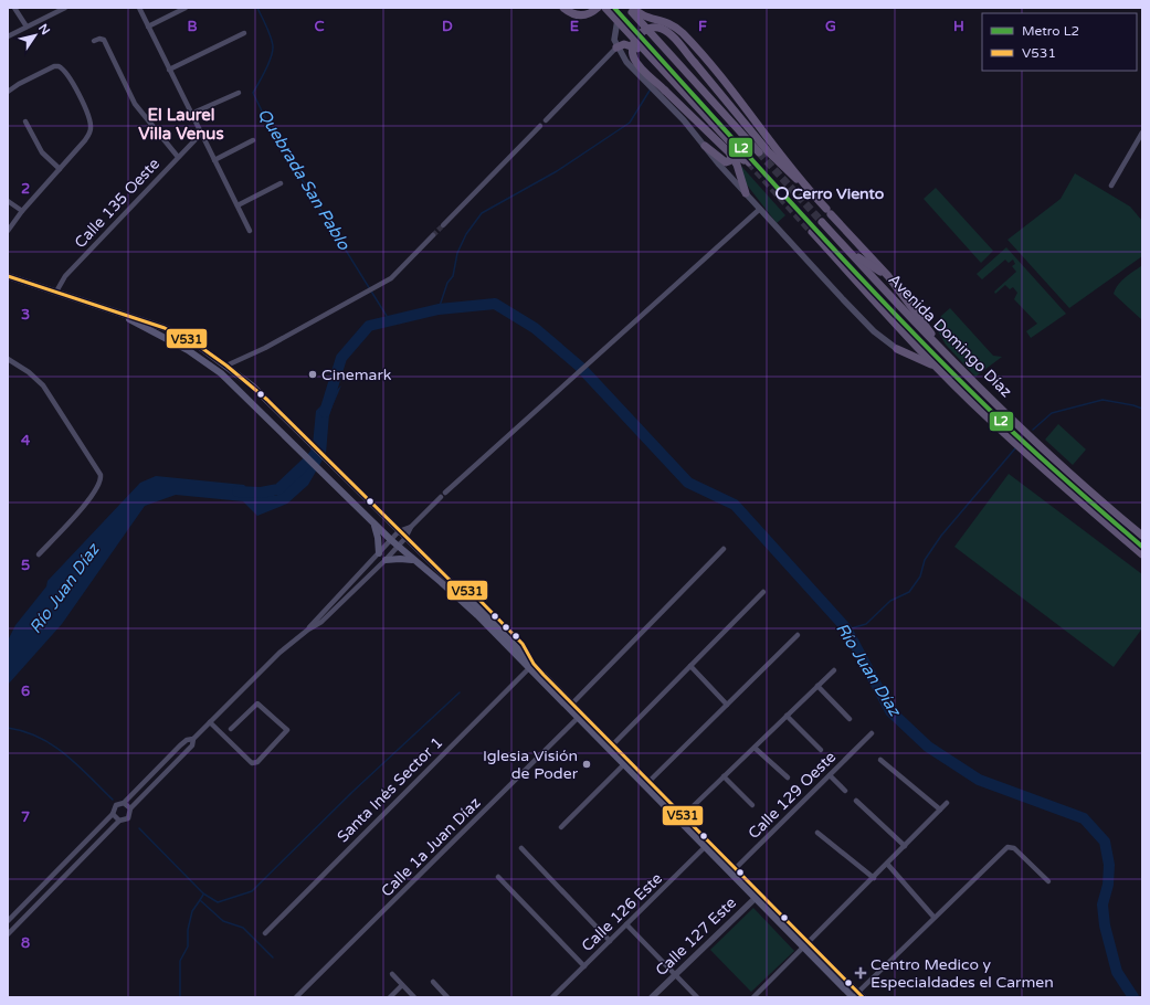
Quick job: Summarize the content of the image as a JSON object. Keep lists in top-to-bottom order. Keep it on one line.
{"streets":{"main road":["Avenida Domingo Díaz"],"street":["Calle 135 Oeste","Santa Inés Sector 1","Calle 129 Oeste","Calle 1a Juan Díaz","Calle 126 Este","Calle 127 Este"]},"districts":["El Laurel Villa Venus"],"water":["Quebrada San Pablo","Río Juan Díaz"],"places":{"other":["Cerro Viento","Cinemark","Iglesia Visión de Poder"],"health":["Centro Medico y Especialdades el Carmen"]},"lines":["metro line L2","transit line V531"],"legend":["Metro L2","V531"],"north":"top right","grid":{"columns":["B","C","D","E","F","G","H"],"rows":["2","3","4","5","6","7","8"]}}
